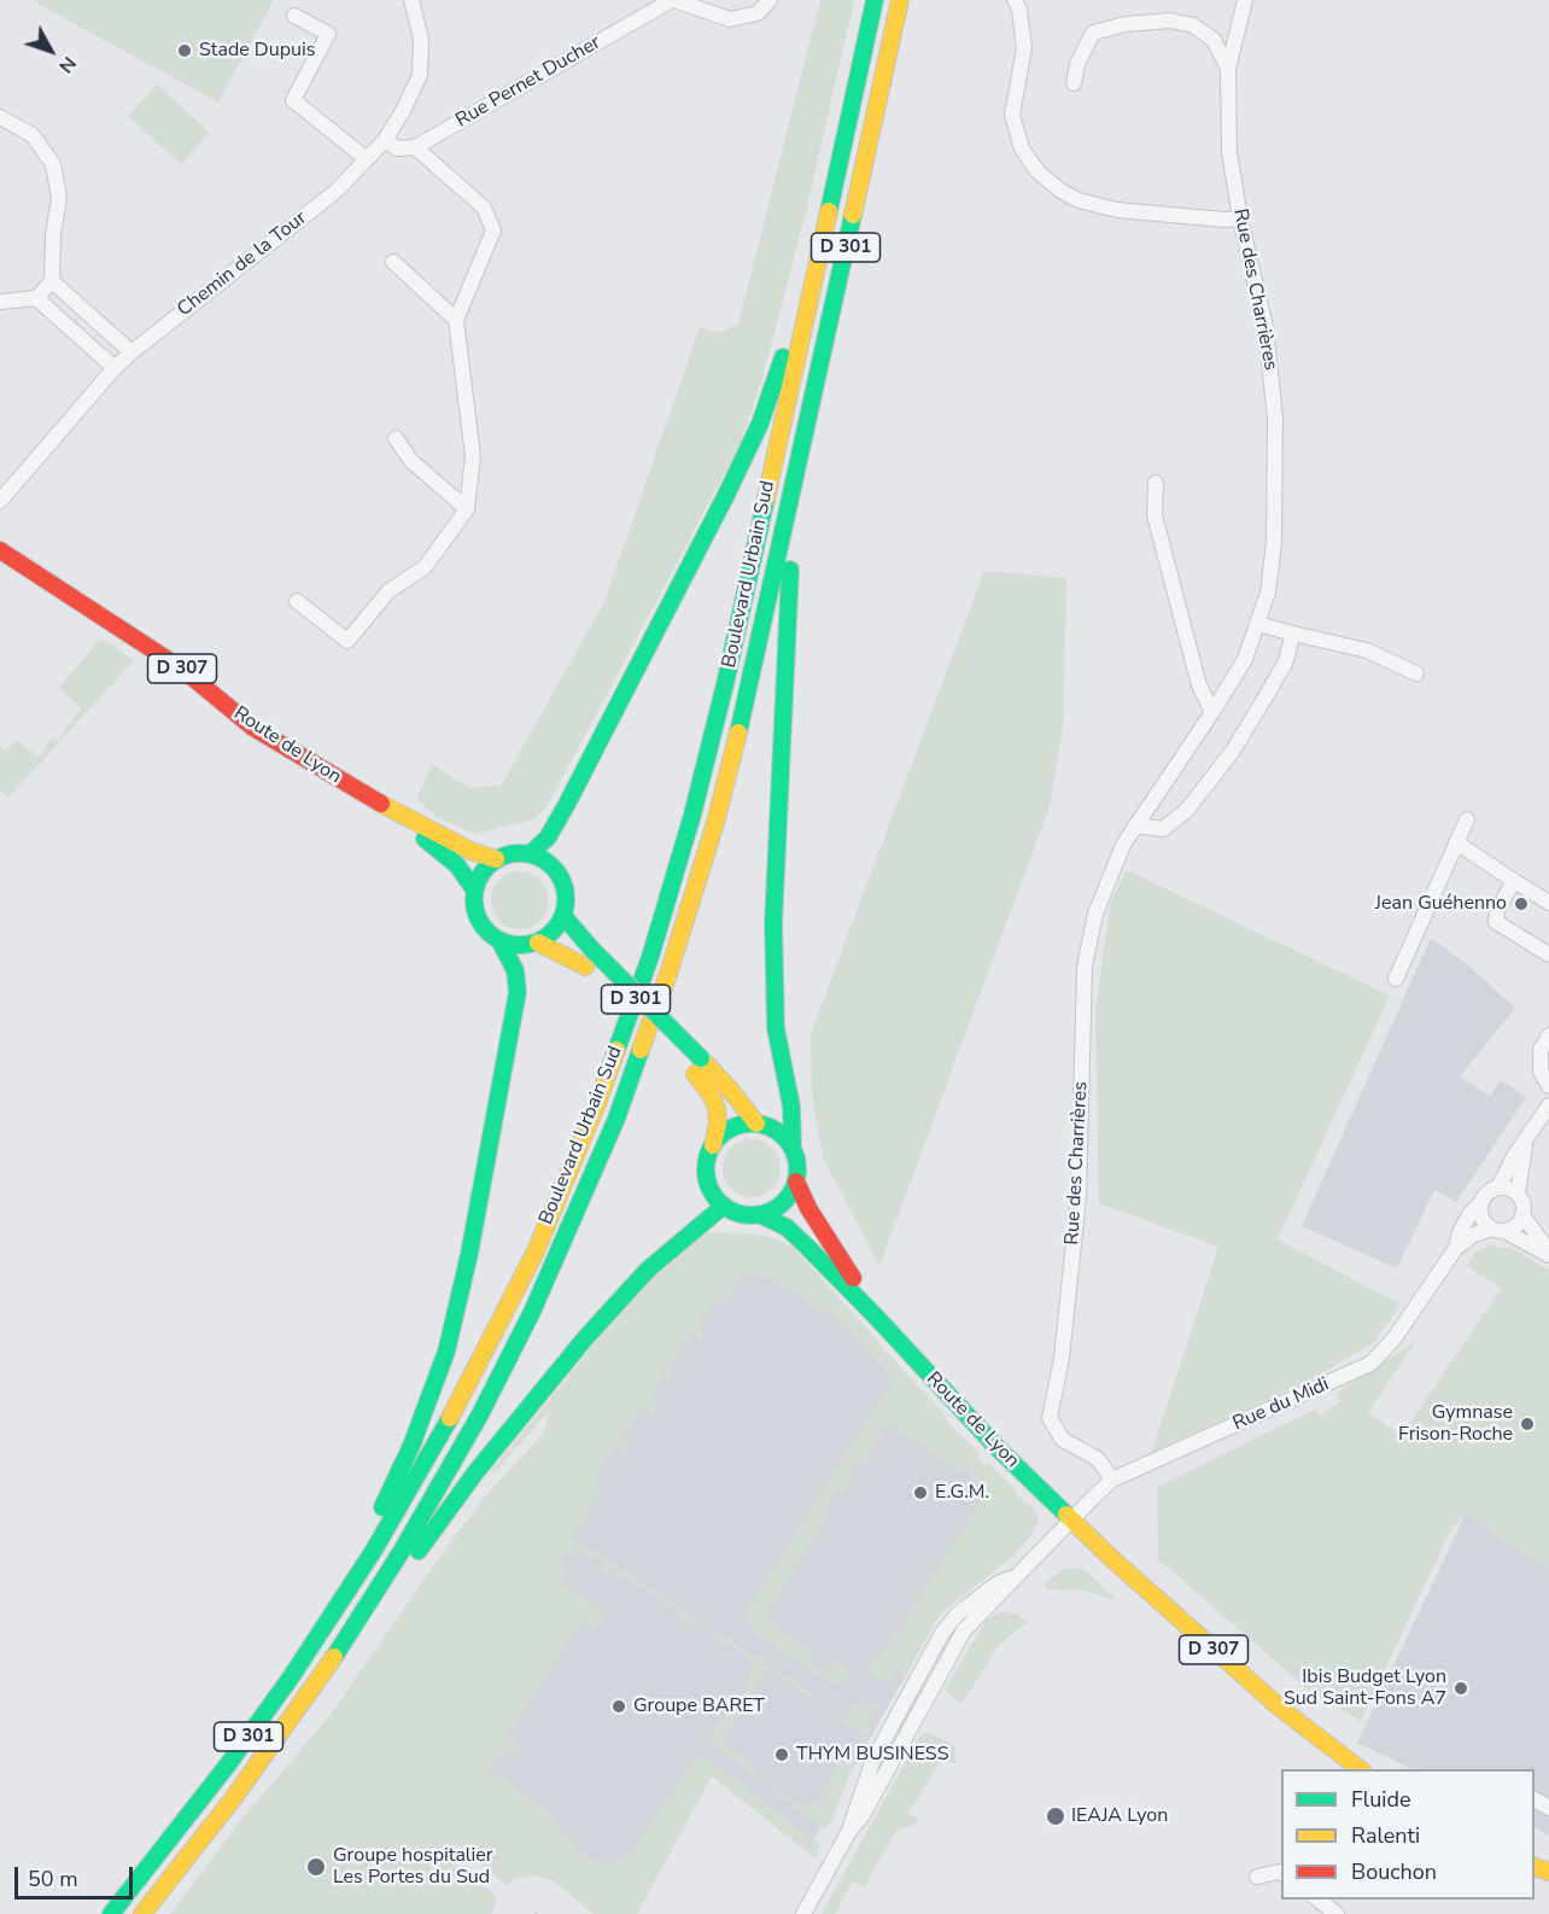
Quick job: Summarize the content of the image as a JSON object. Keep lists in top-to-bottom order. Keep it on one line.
{"streets":{"main road":["D 301","Boulevard Urbain Sud","D 307","Route de Lyon"],"street":["Rue Pernet Ducher","Chemin de la Tour","Rue des Charrières","Rue du Midi"]},"crossings":[["Rue des Charrières","Rue du Midi"],["D 307","Route de Lyon"],["D 307","Rue du Midi"],["Route de Lyon","Rue du Midi"]],"places":["Stade Dupuis","Jean Guéhenno","Gymnase Frison-Roche","E.G.M.","Ibis Budget Lyon Sud Saint-Fons A7","Groupe BARET","THYM BUSINESS","IEAJA Lyon","Groupe hospitalier Les Portes du Sud"],"legend":["Fluide","Ralenti","Bouchon"],"scale_bar":"50 m","north":"bottom right"}
